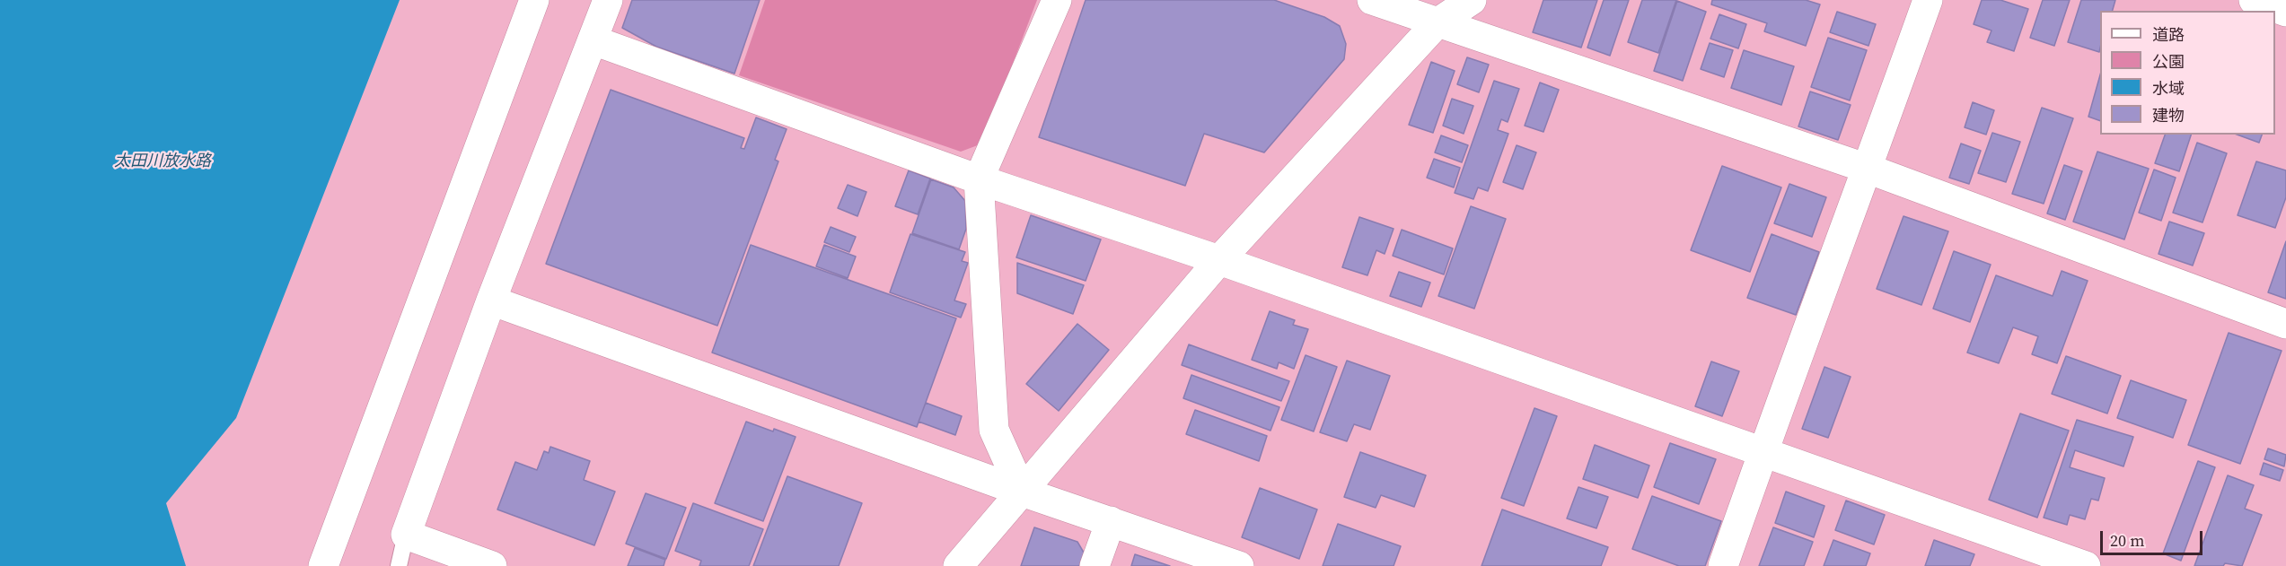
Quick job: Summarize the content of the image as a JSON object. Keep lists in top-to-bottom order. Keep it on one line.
{"water":["太田川放水路"],"legend":["道路","公園","水域","建物"],"scale_bar":"20 m"}
